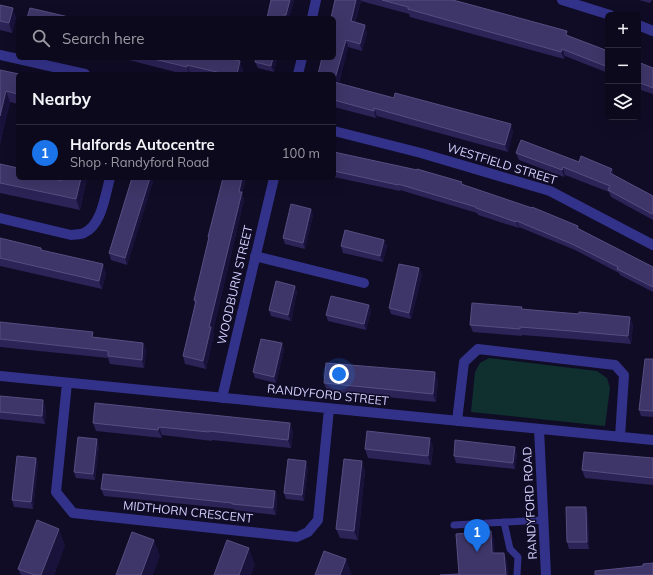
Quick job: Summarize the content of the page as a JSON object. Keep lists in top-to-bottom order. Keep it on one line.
{"streets":{"street":["WESTFIELD STREET","WOODBURN STREET","RANDYFORD STREET","RANDYFORD ROAD","MIDTHORN CRESCENT"]},"crossings":[["WOODBURN STREET","RANDYFORD STREET"],["RANDYFORD STREET","RANDYFORD ROAD"],["RANDYFORD STREET","MIDTHORN CRESCENT"]],"page":{"map_buttons":["+","−"],"search":"Search here","heading":"Nearby","list":[{"mark":"1","name":"Halfords Autocentre","note":"Shop · Randyford Road","value":"100 m"}],"pins":"1"}}
